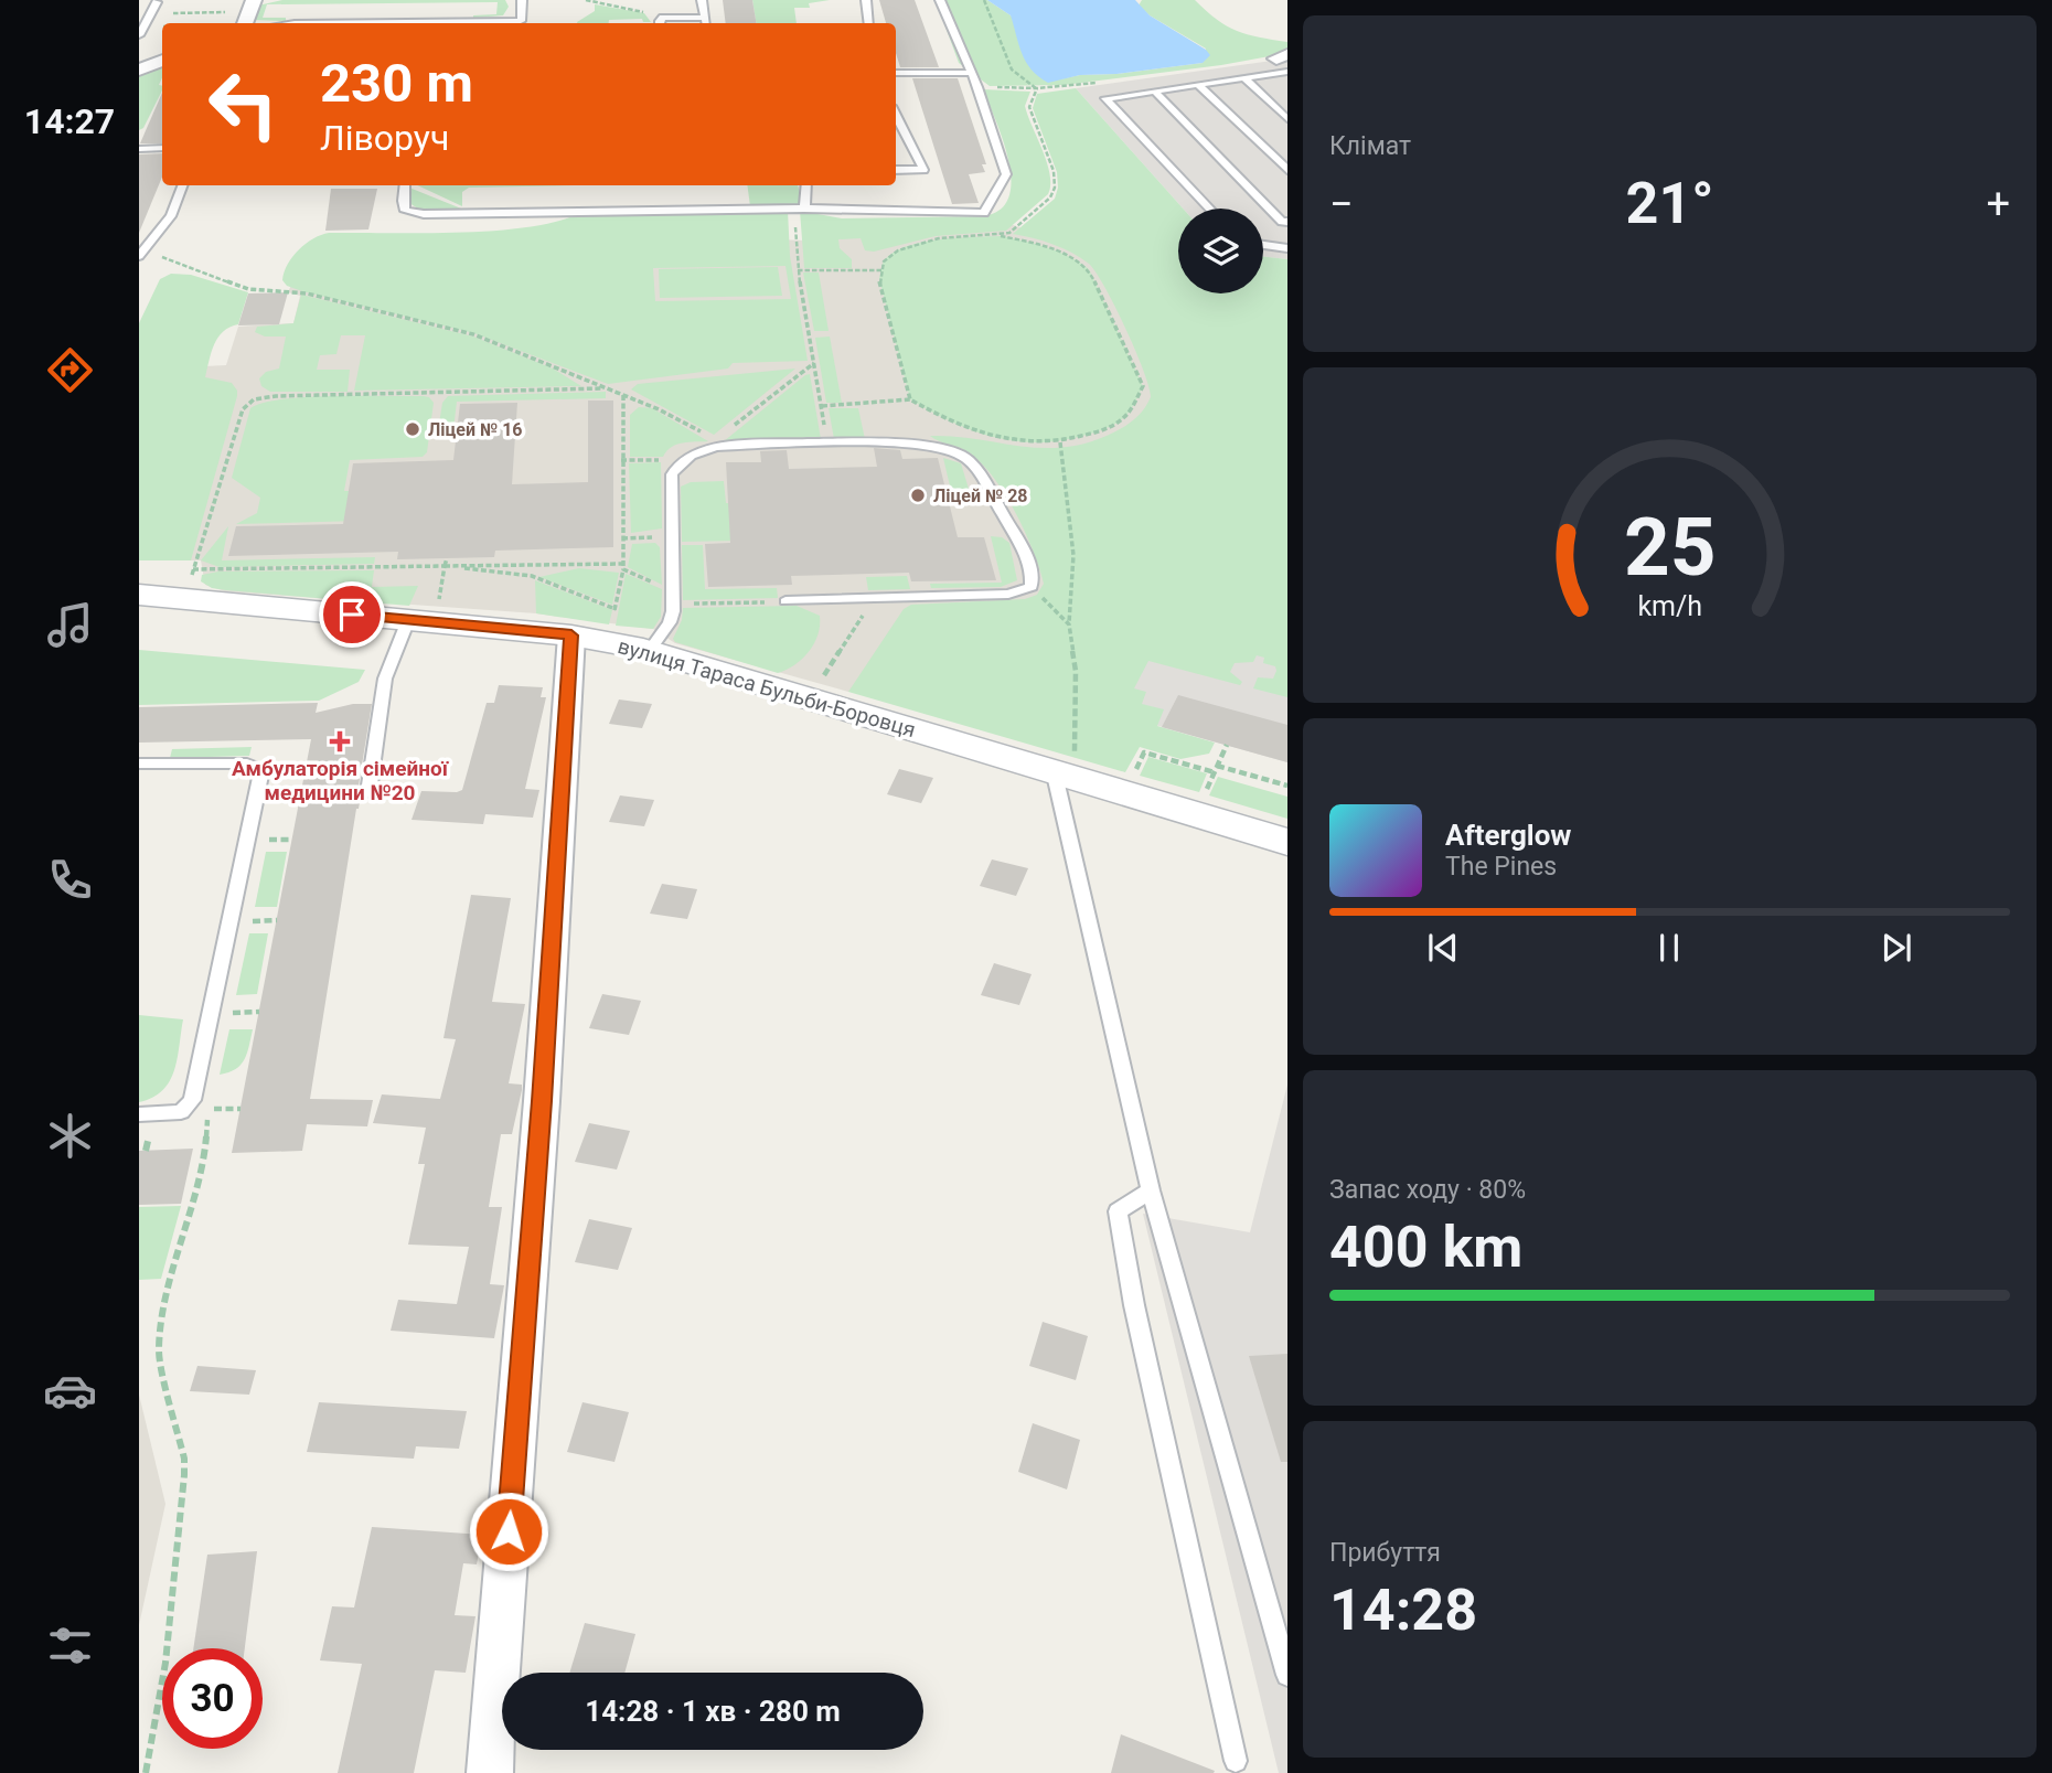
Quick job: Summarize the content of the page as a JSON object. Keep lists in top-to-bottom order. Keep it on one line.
{"streets":{"street":["вулиця Тараса Бульби-Боровця"]},"places":{"other":["Ліцей № 16","Ліцей № 28"],"health":["Амбулаторія сімейної медицини №20"]},"page":{"tabs":"14:27","tile":["Клімат",["Запас ходу · 80%","400 km"],["Прибуття","14:28"]],"turn":["230 m","Ліворуч"],"heat":["−","21°","+"],"song":["Afterglow","The Pines"],"limit":"30","trip":"14:28 · 1 хв · 280 m","gauge":["25","km/h"]}}
